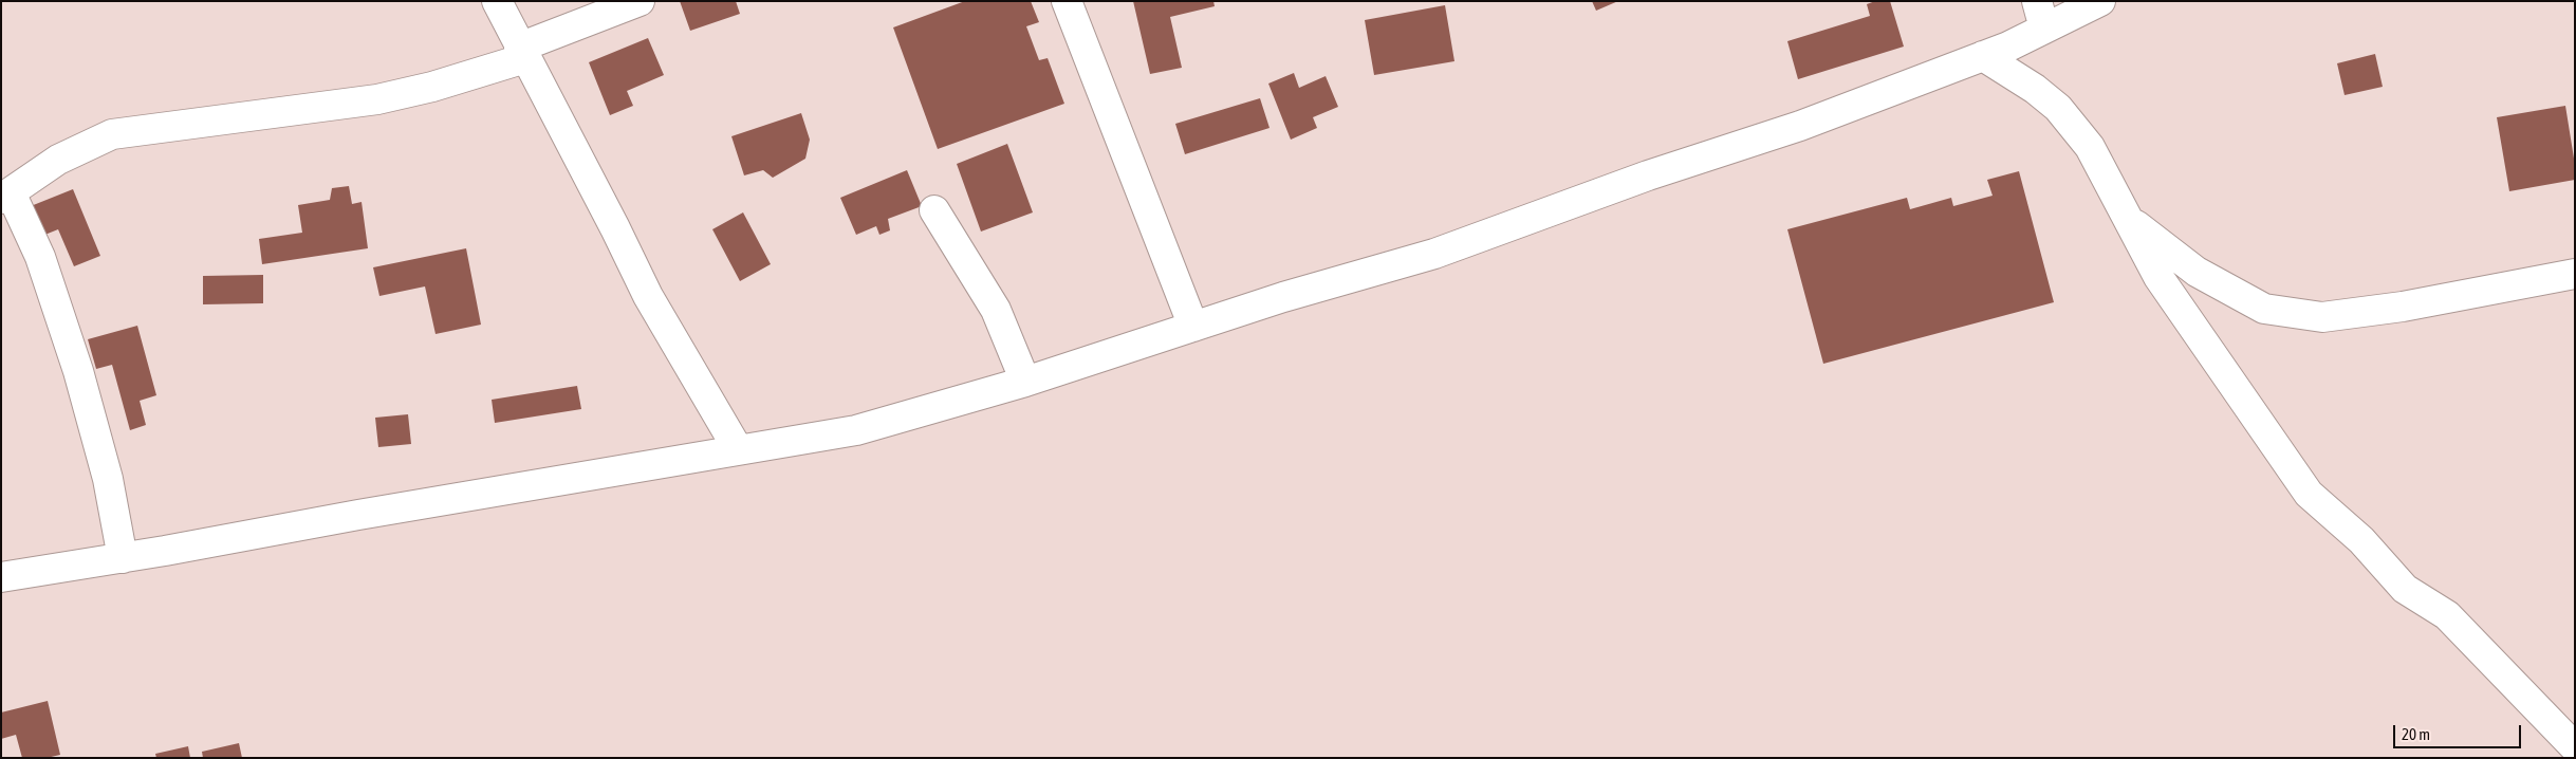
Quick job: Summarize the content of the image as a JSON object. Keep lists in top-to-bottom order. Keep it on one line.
{"scale_bar":"20 m"}
